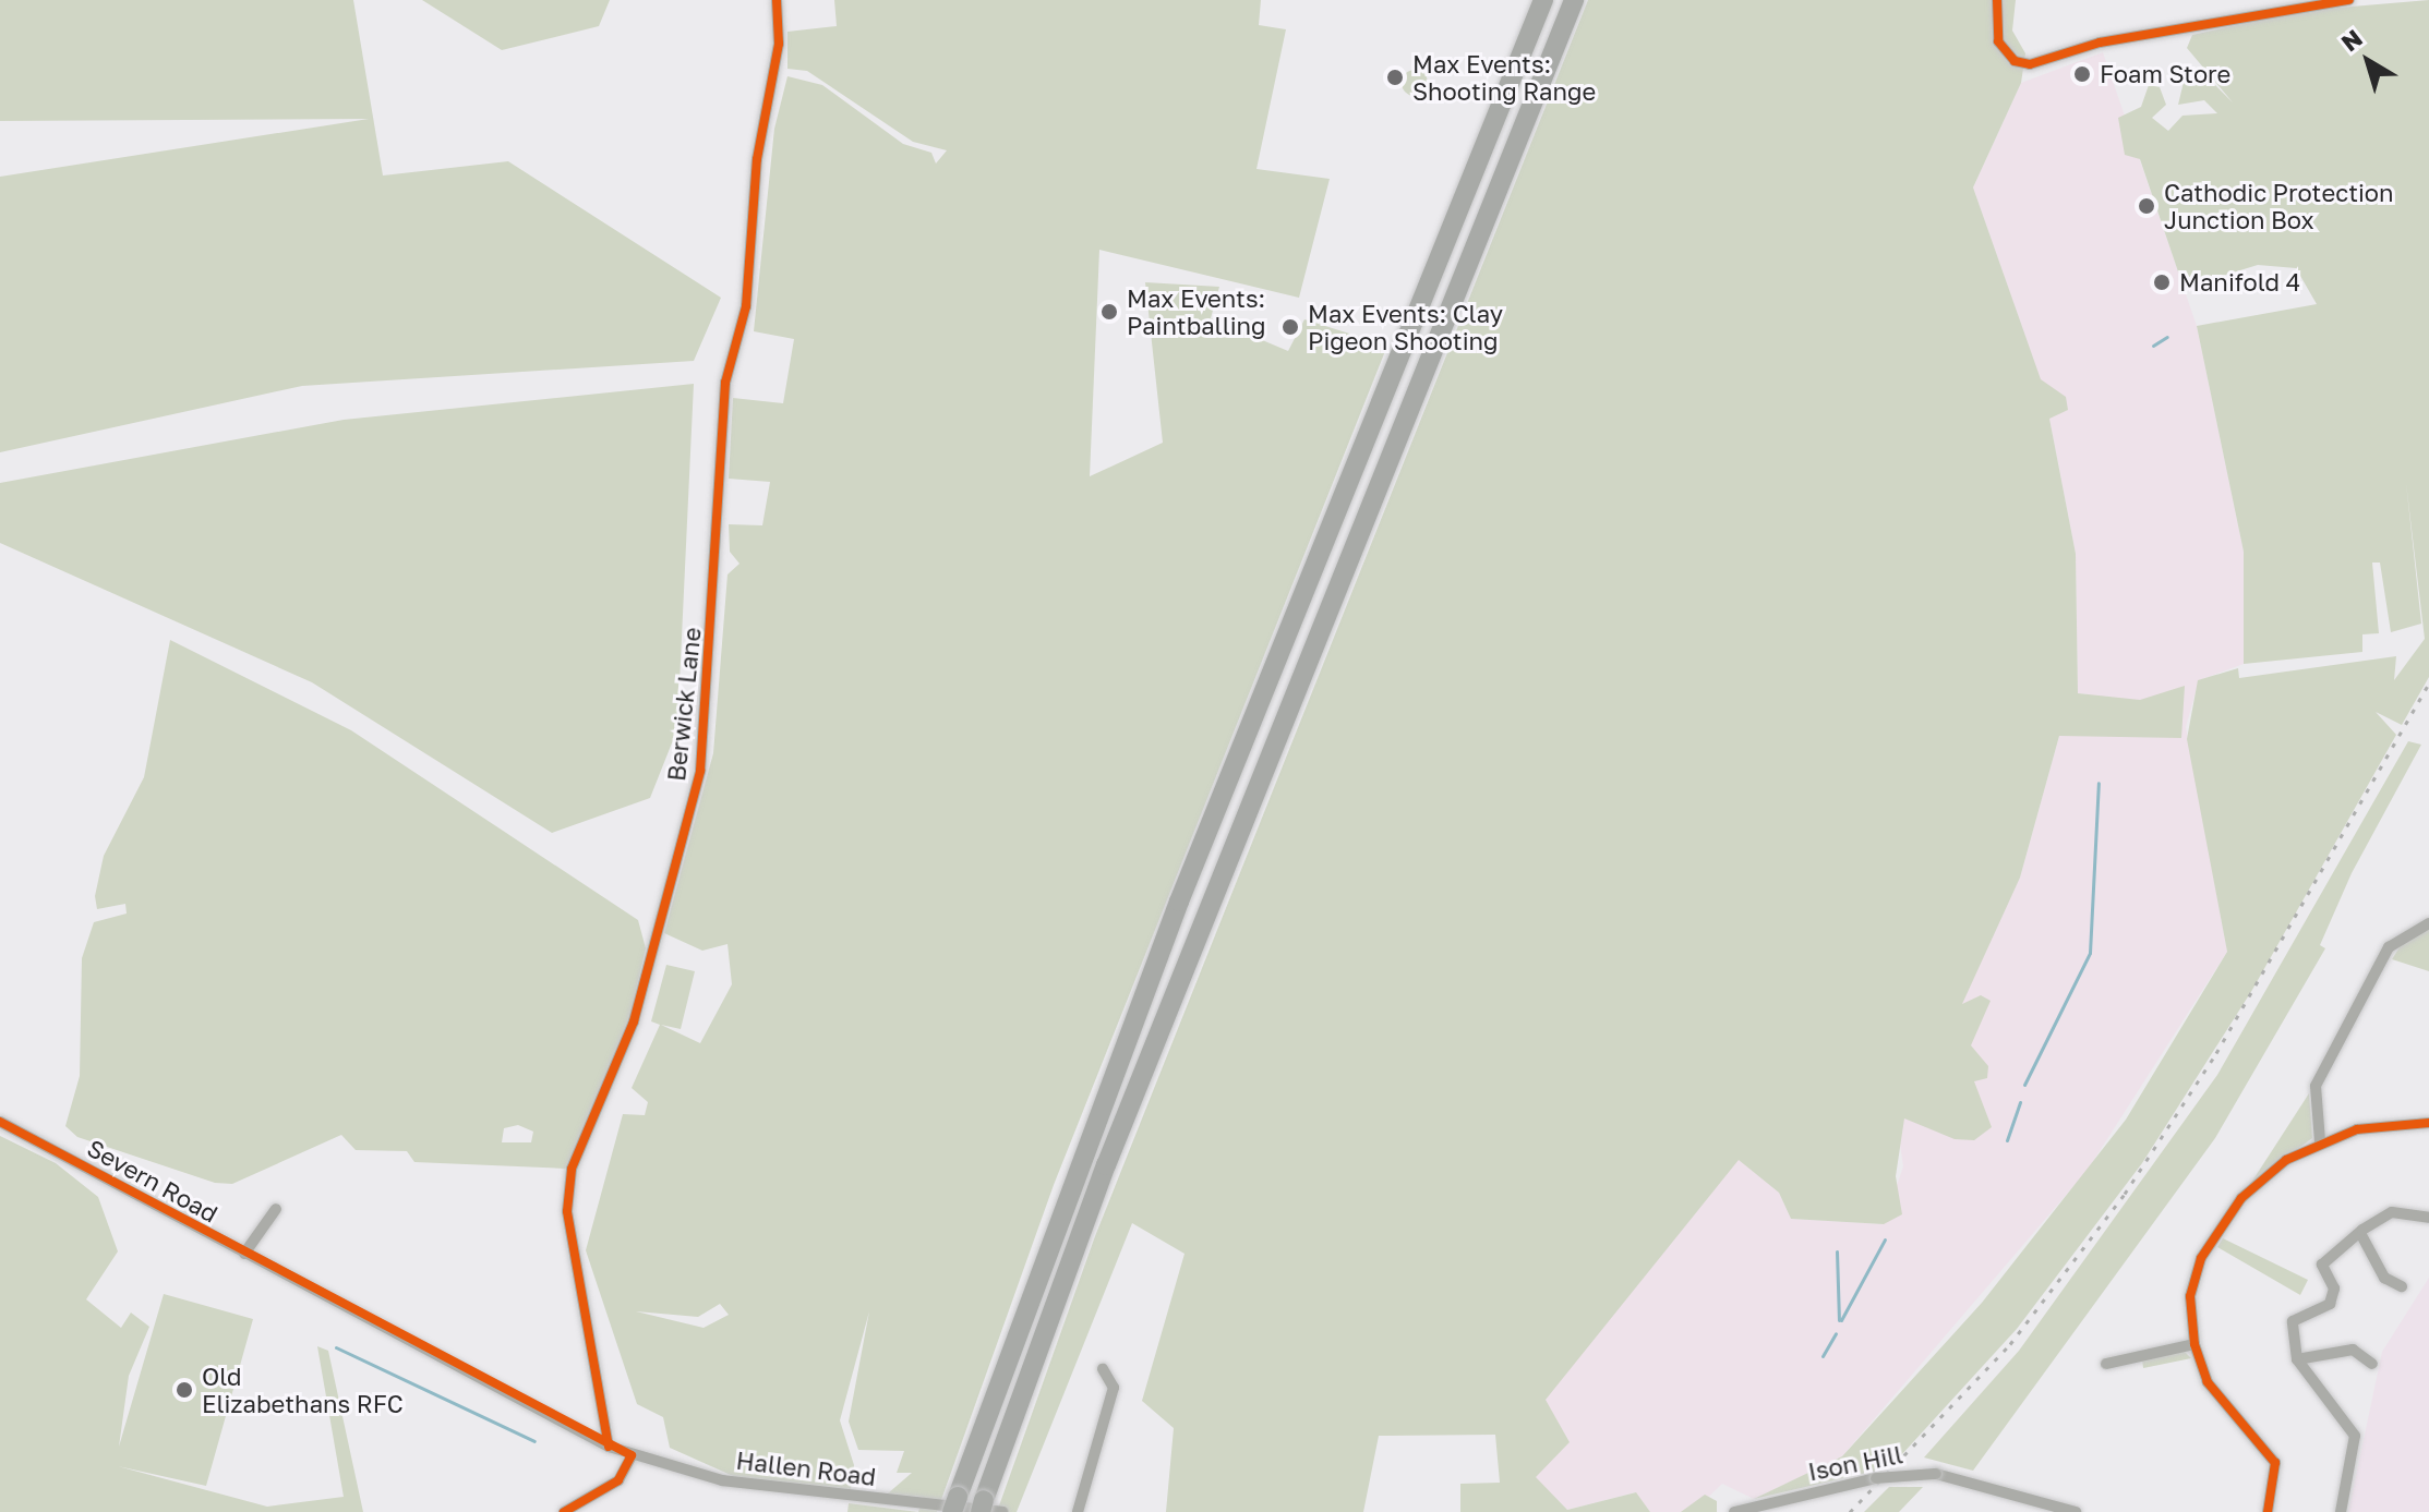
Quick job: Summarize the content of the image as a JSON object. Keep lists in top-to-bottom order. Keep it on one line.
{"streets":{"street":["Berwick Lane","Severn Road","Ison Hill","Hallen Road"]},"crossings":[["Berwick Lane","Severn Road"],["Berwick Lane","Hallen Road"],["Severn Road","Hallen Road"]],"places":["Foam Store","Max Events: Shooting Range","Cathodic Protection Junction Box","Manifold 4","Max Events: Paintballing","Max Events: Clay Pigeon Shooting","Old Elizabethans RFC"],"north":"top left"}
